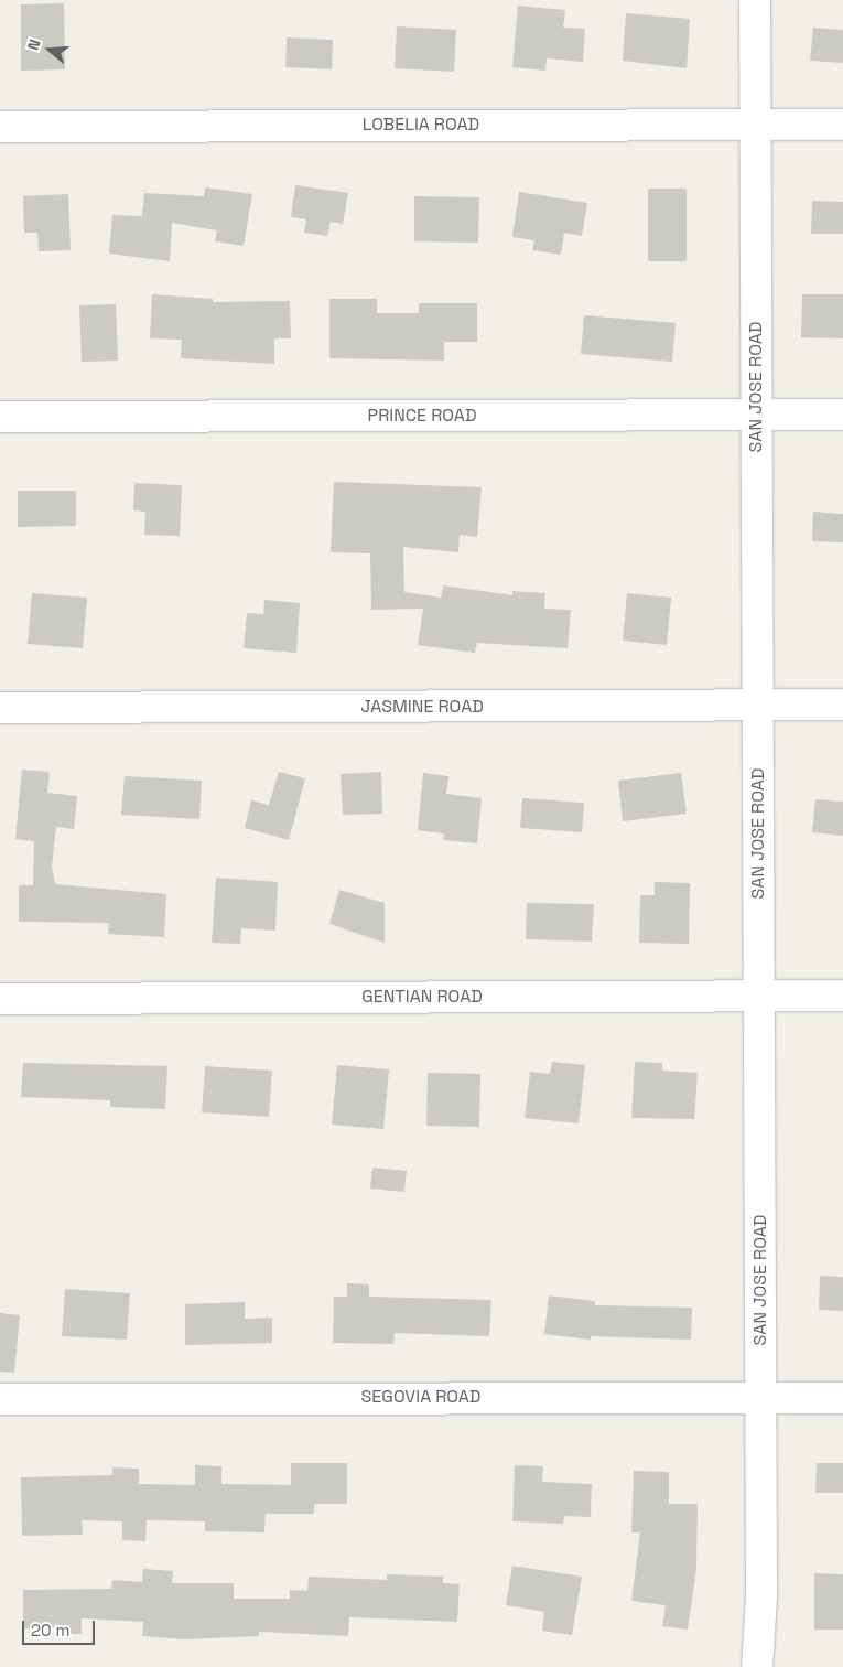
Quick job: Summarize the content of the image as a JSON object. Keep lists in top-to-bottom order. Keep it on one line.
{"streets":{"street":["LOBELIA ROAD","SAN JOSE ROAD","PRINCE ROAD","JASMINE ROAD","GENTIAN ROAD","SEGOVIA ROAD"]},"crossings":[["LOBELIA ROAD","SAN JOSE ROAD"],["SAN JOSE ROAD","PRINCE ROAD"],["SAN JOSE ROAD","JASMINE ROAD"],["SAN JOSE ROAD","GENTIAN ROAD"],["SAN JOSE ROAD","SEGOVIA ROAD"]],"scale_bar":"20 m","north":"left"}
